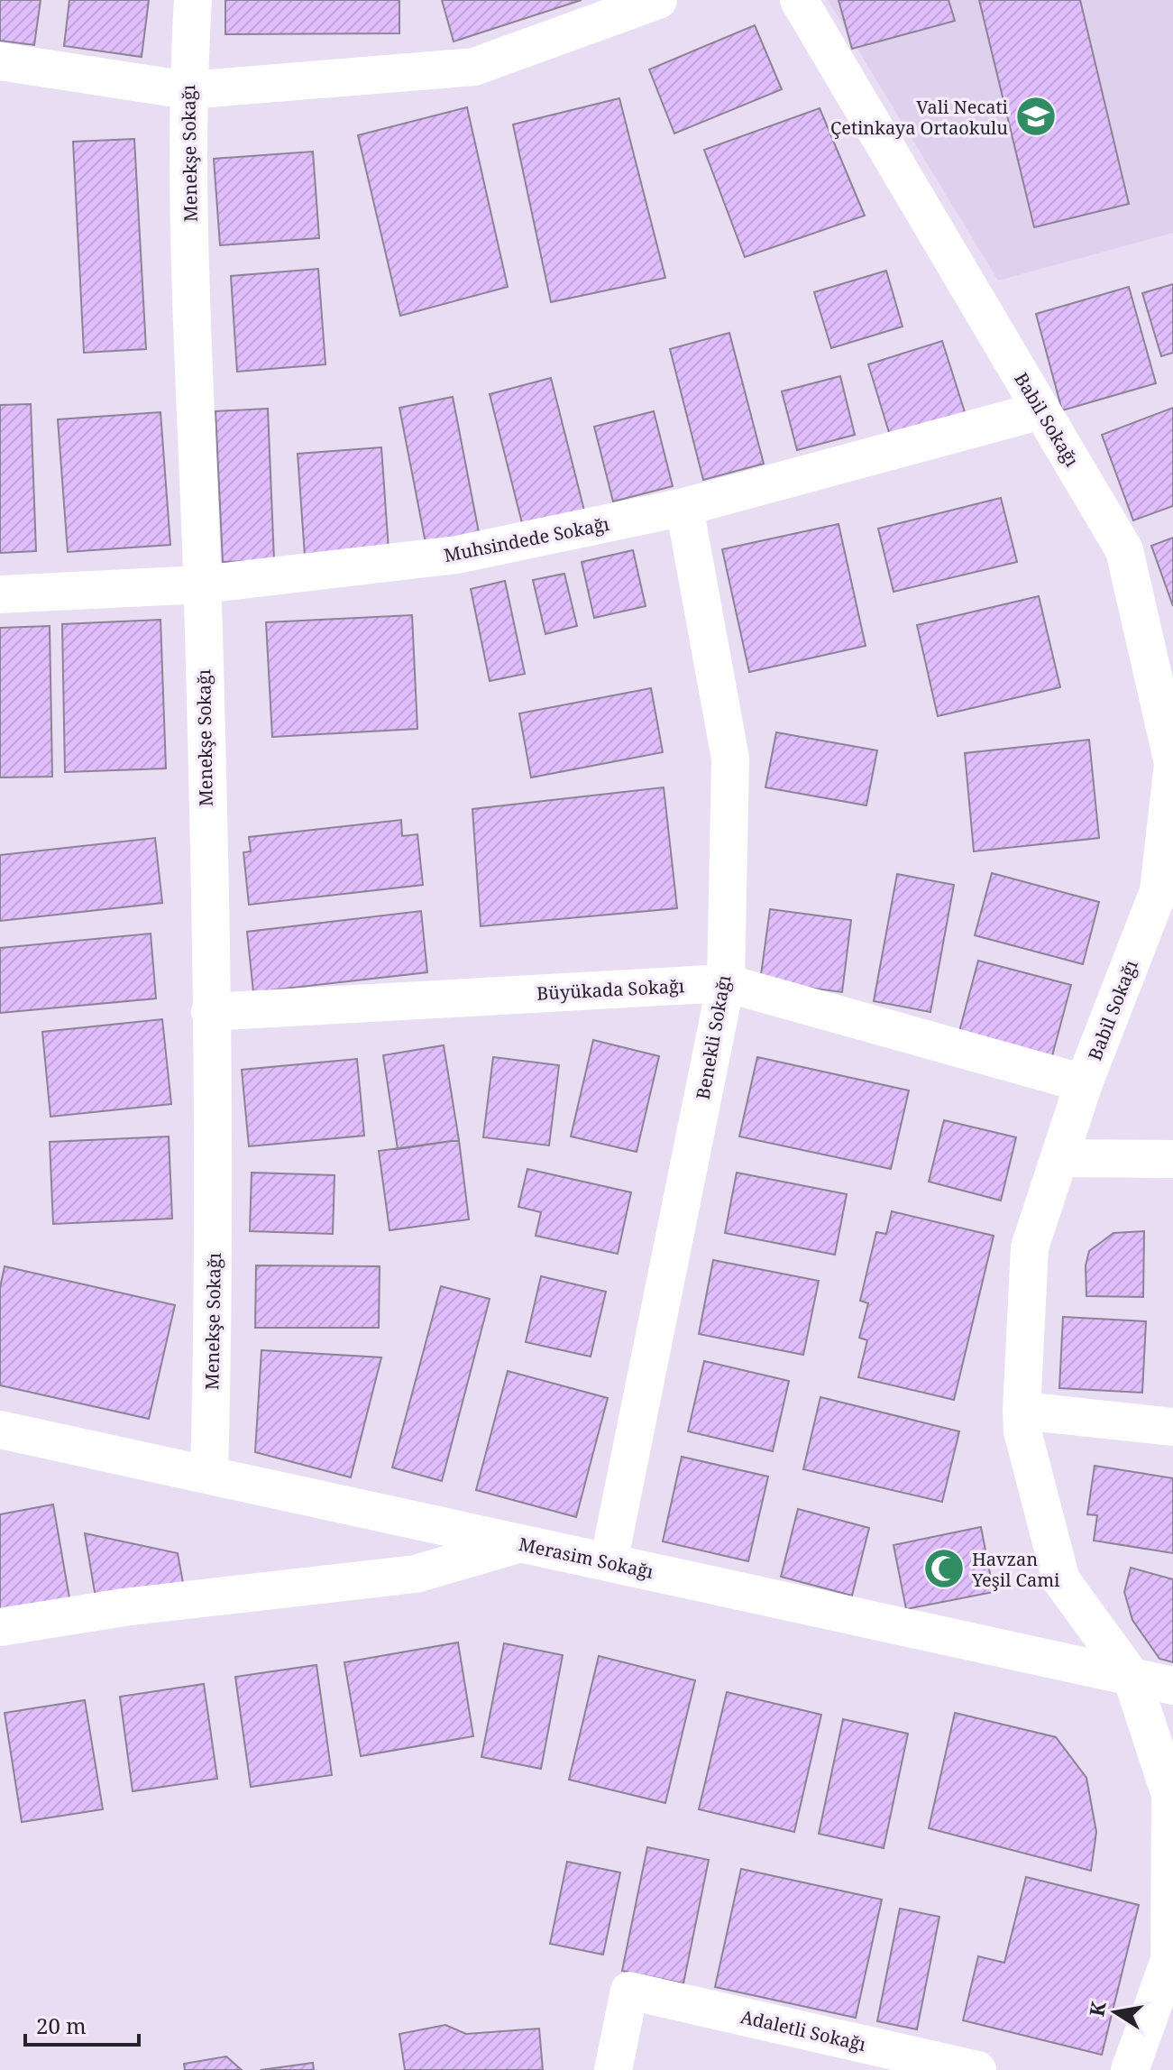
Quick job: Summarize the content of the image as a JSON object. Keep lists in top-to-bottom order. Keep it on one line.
{"streets":{"street":["Menekşe Sokağı","Babil Sokağı","Muhsindede Sokağı","Büyükada Sokağı","Benekli Sokağı","Merasim Sokağı","Adaletli Sokağı"]},"crossings":[["Menekşe Sokağı","Muhsindede Sokağı"],["Menekşe Sokağı","Büyükada Sokağı"],["Menekşe Sokağı","Merasim Sokağı"],["Babil Sokağı","Muhsindede Sokağı"],["Babil Sokağı","Büyükada Sokağı"],["Babil Sokağı","Merasim Sokağı"],["Muhsindede Sokağı","Benekli Sokağı"],["Büyükada Sokağı","Benekli Sokağı"],["Benekli Sokağı","Merasim Sokağı"]],"places":{"school or university":["Vali Necati Çetinkaya Ortaokulu"],"mosque":["Havzan Yeşil Cami"]},"scale_bar":"20 m","north":"left"}
